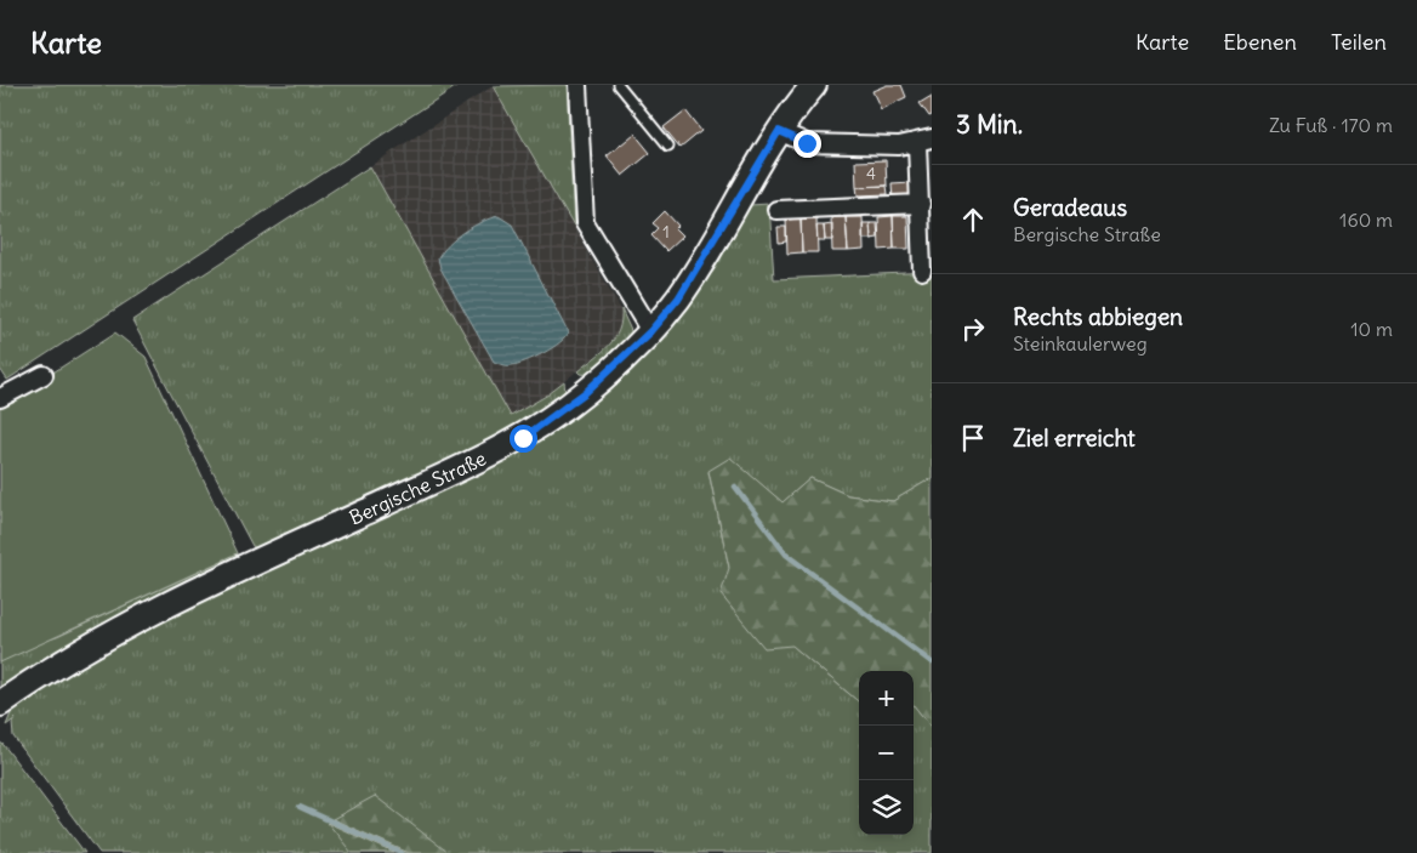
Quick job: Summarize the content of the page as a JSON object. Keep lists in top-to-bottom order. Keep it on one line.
{"streets":{"main road":["Bergische Straße"]},"house_numbers":["4","1"],"page":{"header":"Karte","nav":["Karte","Ebenen","Teilen"],"heading":["3 Min.","Zu Fuß · 170 m"],"list":[["Geradeaus","Bergische Straße","160 m"],["Rechts abbiegen","Steinkaulerweg","10 m"],"Ziel erreicht"],"map_buttons":["+","−"]}}
